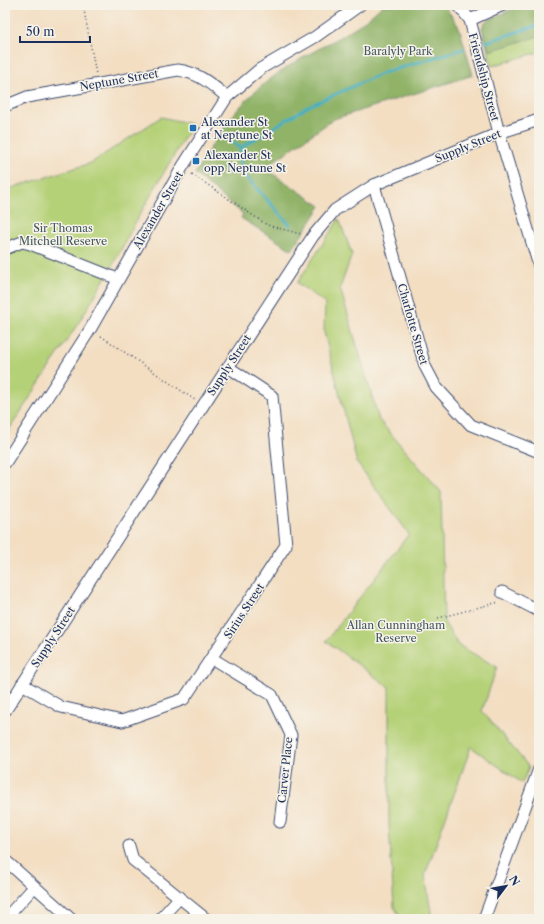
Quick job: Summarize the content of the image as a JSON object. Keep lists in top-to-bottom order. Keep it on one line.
{"streets":{"street":["Friendship Street","Neptune Street","Supply Street","Alexander Street","Charlotte Street","Sirius Street","Carver Place"]},"crossings":[["Friendship Street","Supply Street"],["Neptune Street","Alexander Street"],["Supply Street","Charlotte Street"],["Supply Street","Sirius Street"],["Sirius Street","Carver Place"]],"parks":["Baralyly Park","Sir Thomas Mitchell Reserve","Allan Cunningham Reserve"],"places":{"transit":["Alexander St at Neptune St","Alexander St opp Neptune St"]},"scale_bar":"50 m","north":"top right"}
